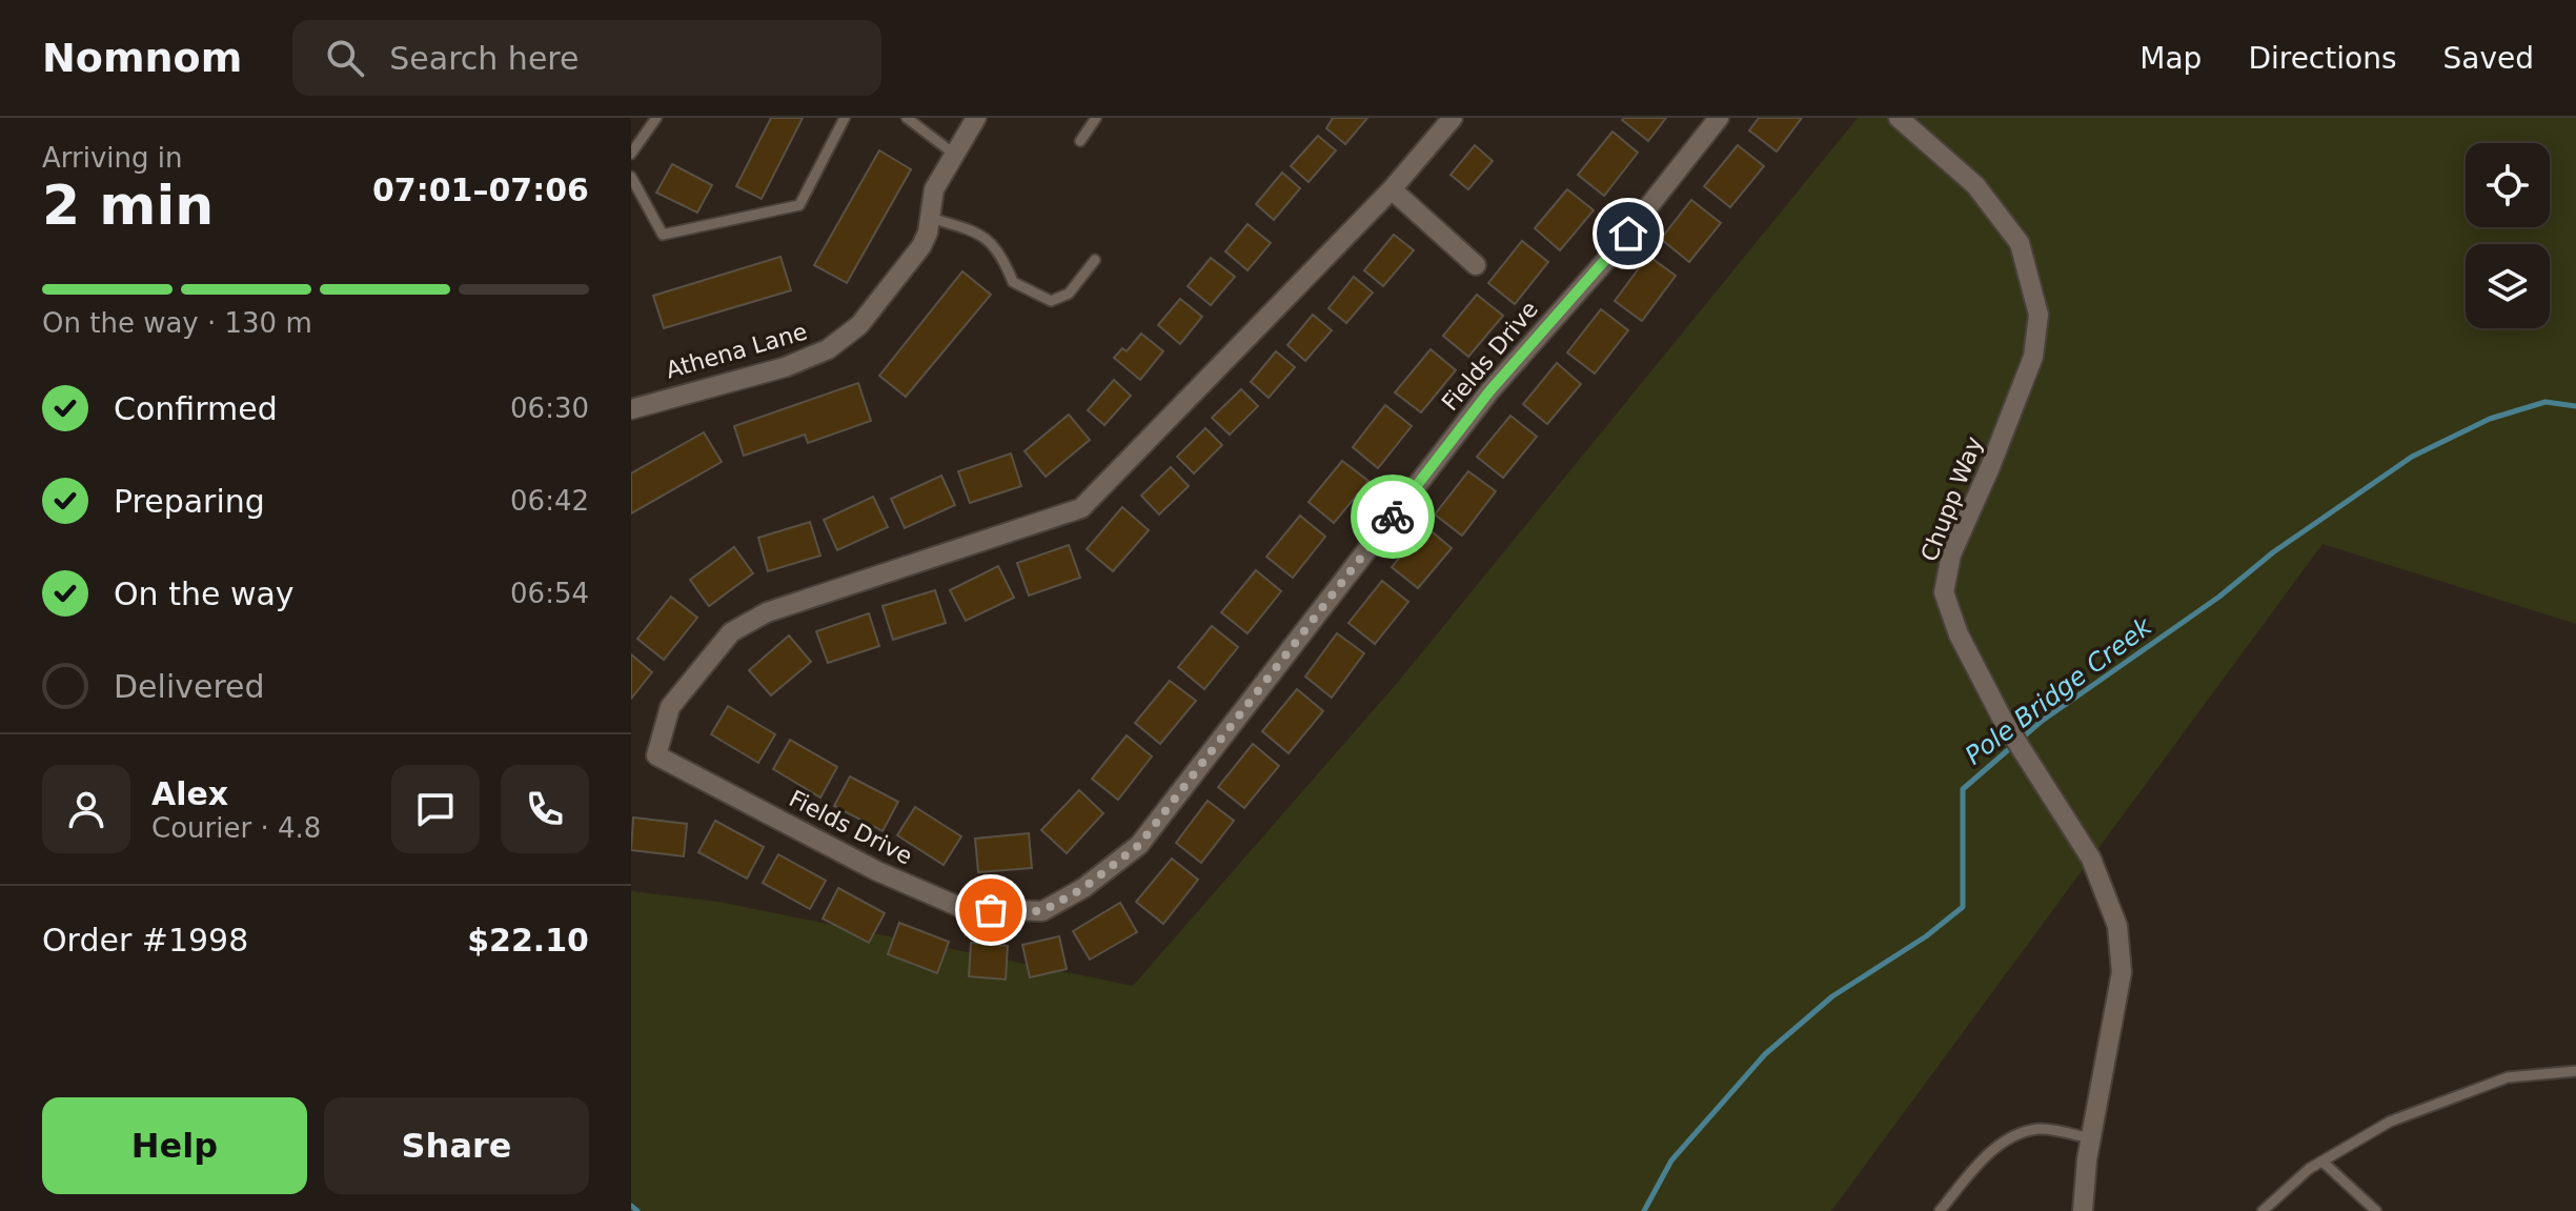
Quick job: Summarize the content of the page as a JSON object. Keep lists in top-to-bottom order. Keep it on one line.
{"streets":{"street":["Athena Lane","Fields Drive","Chupp Way"]},"water":["Pole Bridge Creek"],"page":{"header":"Nomnom","search":"Search here","nav":["Map","Directions","Saved"],"heading":["2 min","Arriving in","07:01–07:06"],"panel":["Alex","Courier · 4.8","Order #1998","$22.10"],"bar":"On the way · 130 m","list":[["Confirmed","06:30"],["Preparing","06:42"],["On the way","06:54"],"Delivered"],"buttons":["Help","Share"]}}
